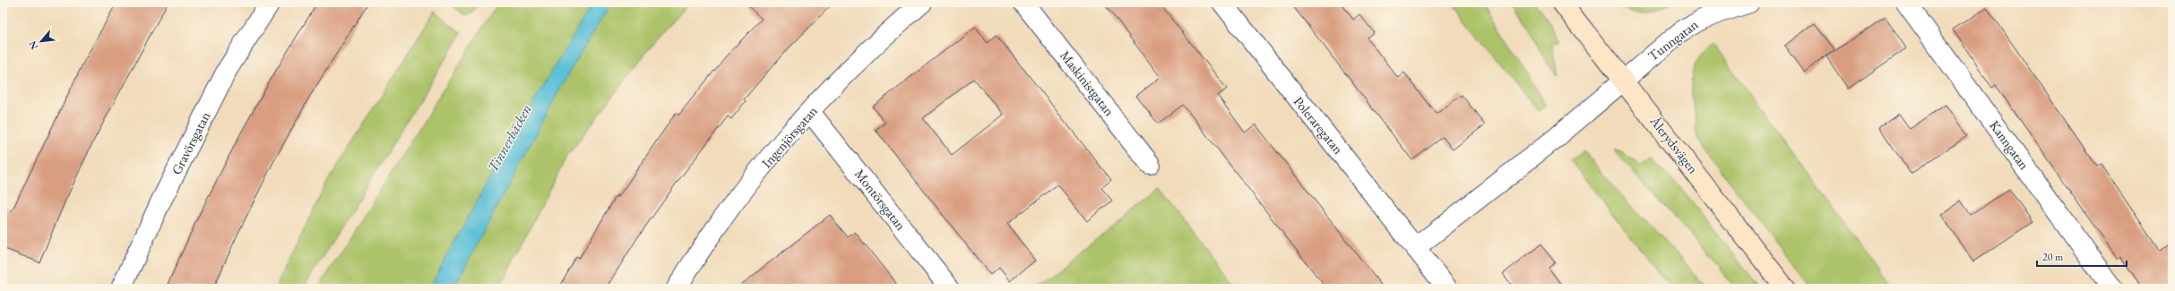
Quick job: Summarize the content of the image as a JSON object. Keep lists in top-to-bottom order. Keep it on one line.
{"streets":{"main road":["Ålerydsvägen"],"street":["Tunngatan","Maskinistgatan","Poleraregatan","Ingenjörsgatan","Gravörsgatan","Kanngatan","Montörsgatan"]},"crossings":[["Tunngatan","Ålerydsvägen"],["Ingenjörsgatan","Montörsgatan"]],"water":["Tinnerbäcken"],"scale_bar":"20 m","north":"bottom left"}
